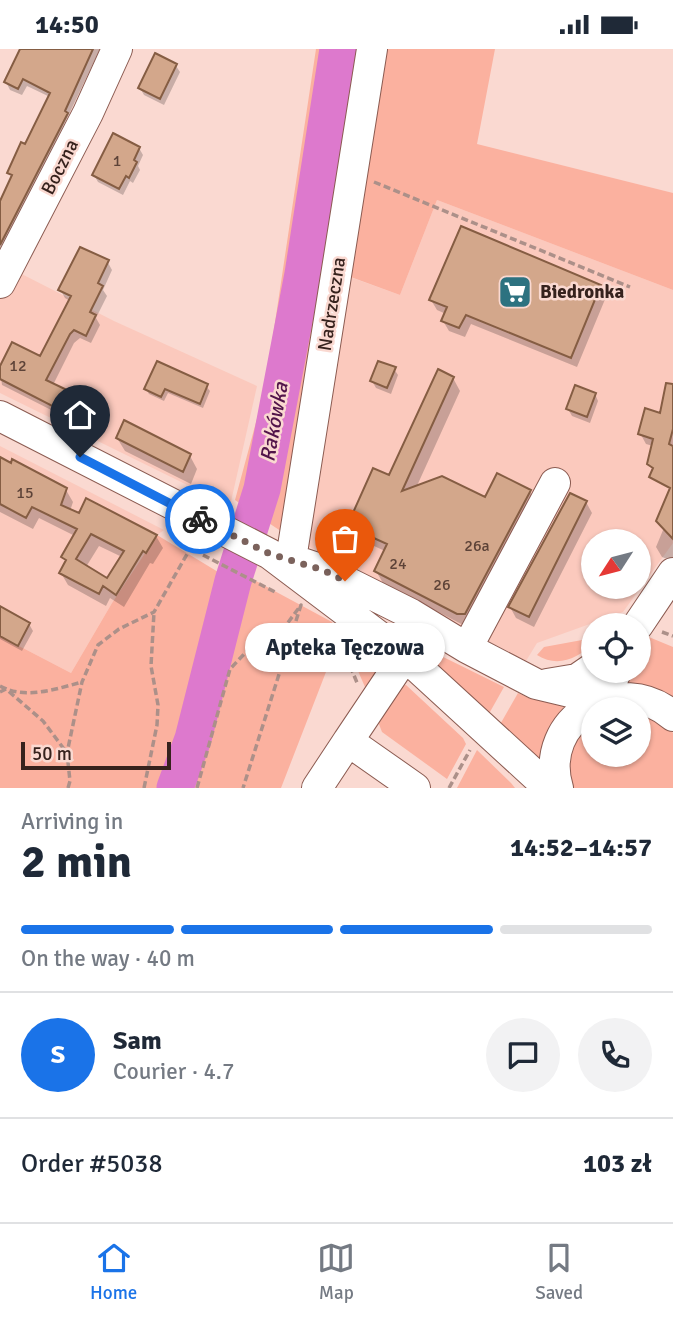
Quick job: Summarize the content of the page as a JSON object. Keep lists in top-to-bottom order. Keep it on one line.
{"streets":{"street":["Boczna","Nadrzeczna"]},"water":["Rakówka"],"places":{"supermarket":["Biedronka"],"other":["Apteka Tęczowa"]},"house_numbers":["1","12","15","26a","24","26"],"scale_bar":"50 m","north":"bottom left","page":{"status":"14:50","bubble":"Apteka Tęczowa","scale":"50 m","heading":["2 min","Arriving in","14:52–14:57"],"panel":["Sam","Courier · 4.7","Order #5038","103 zł"],"bar":"On the way · 40 m","round":"S","tabs":["Home","Map","Saved"]}}
